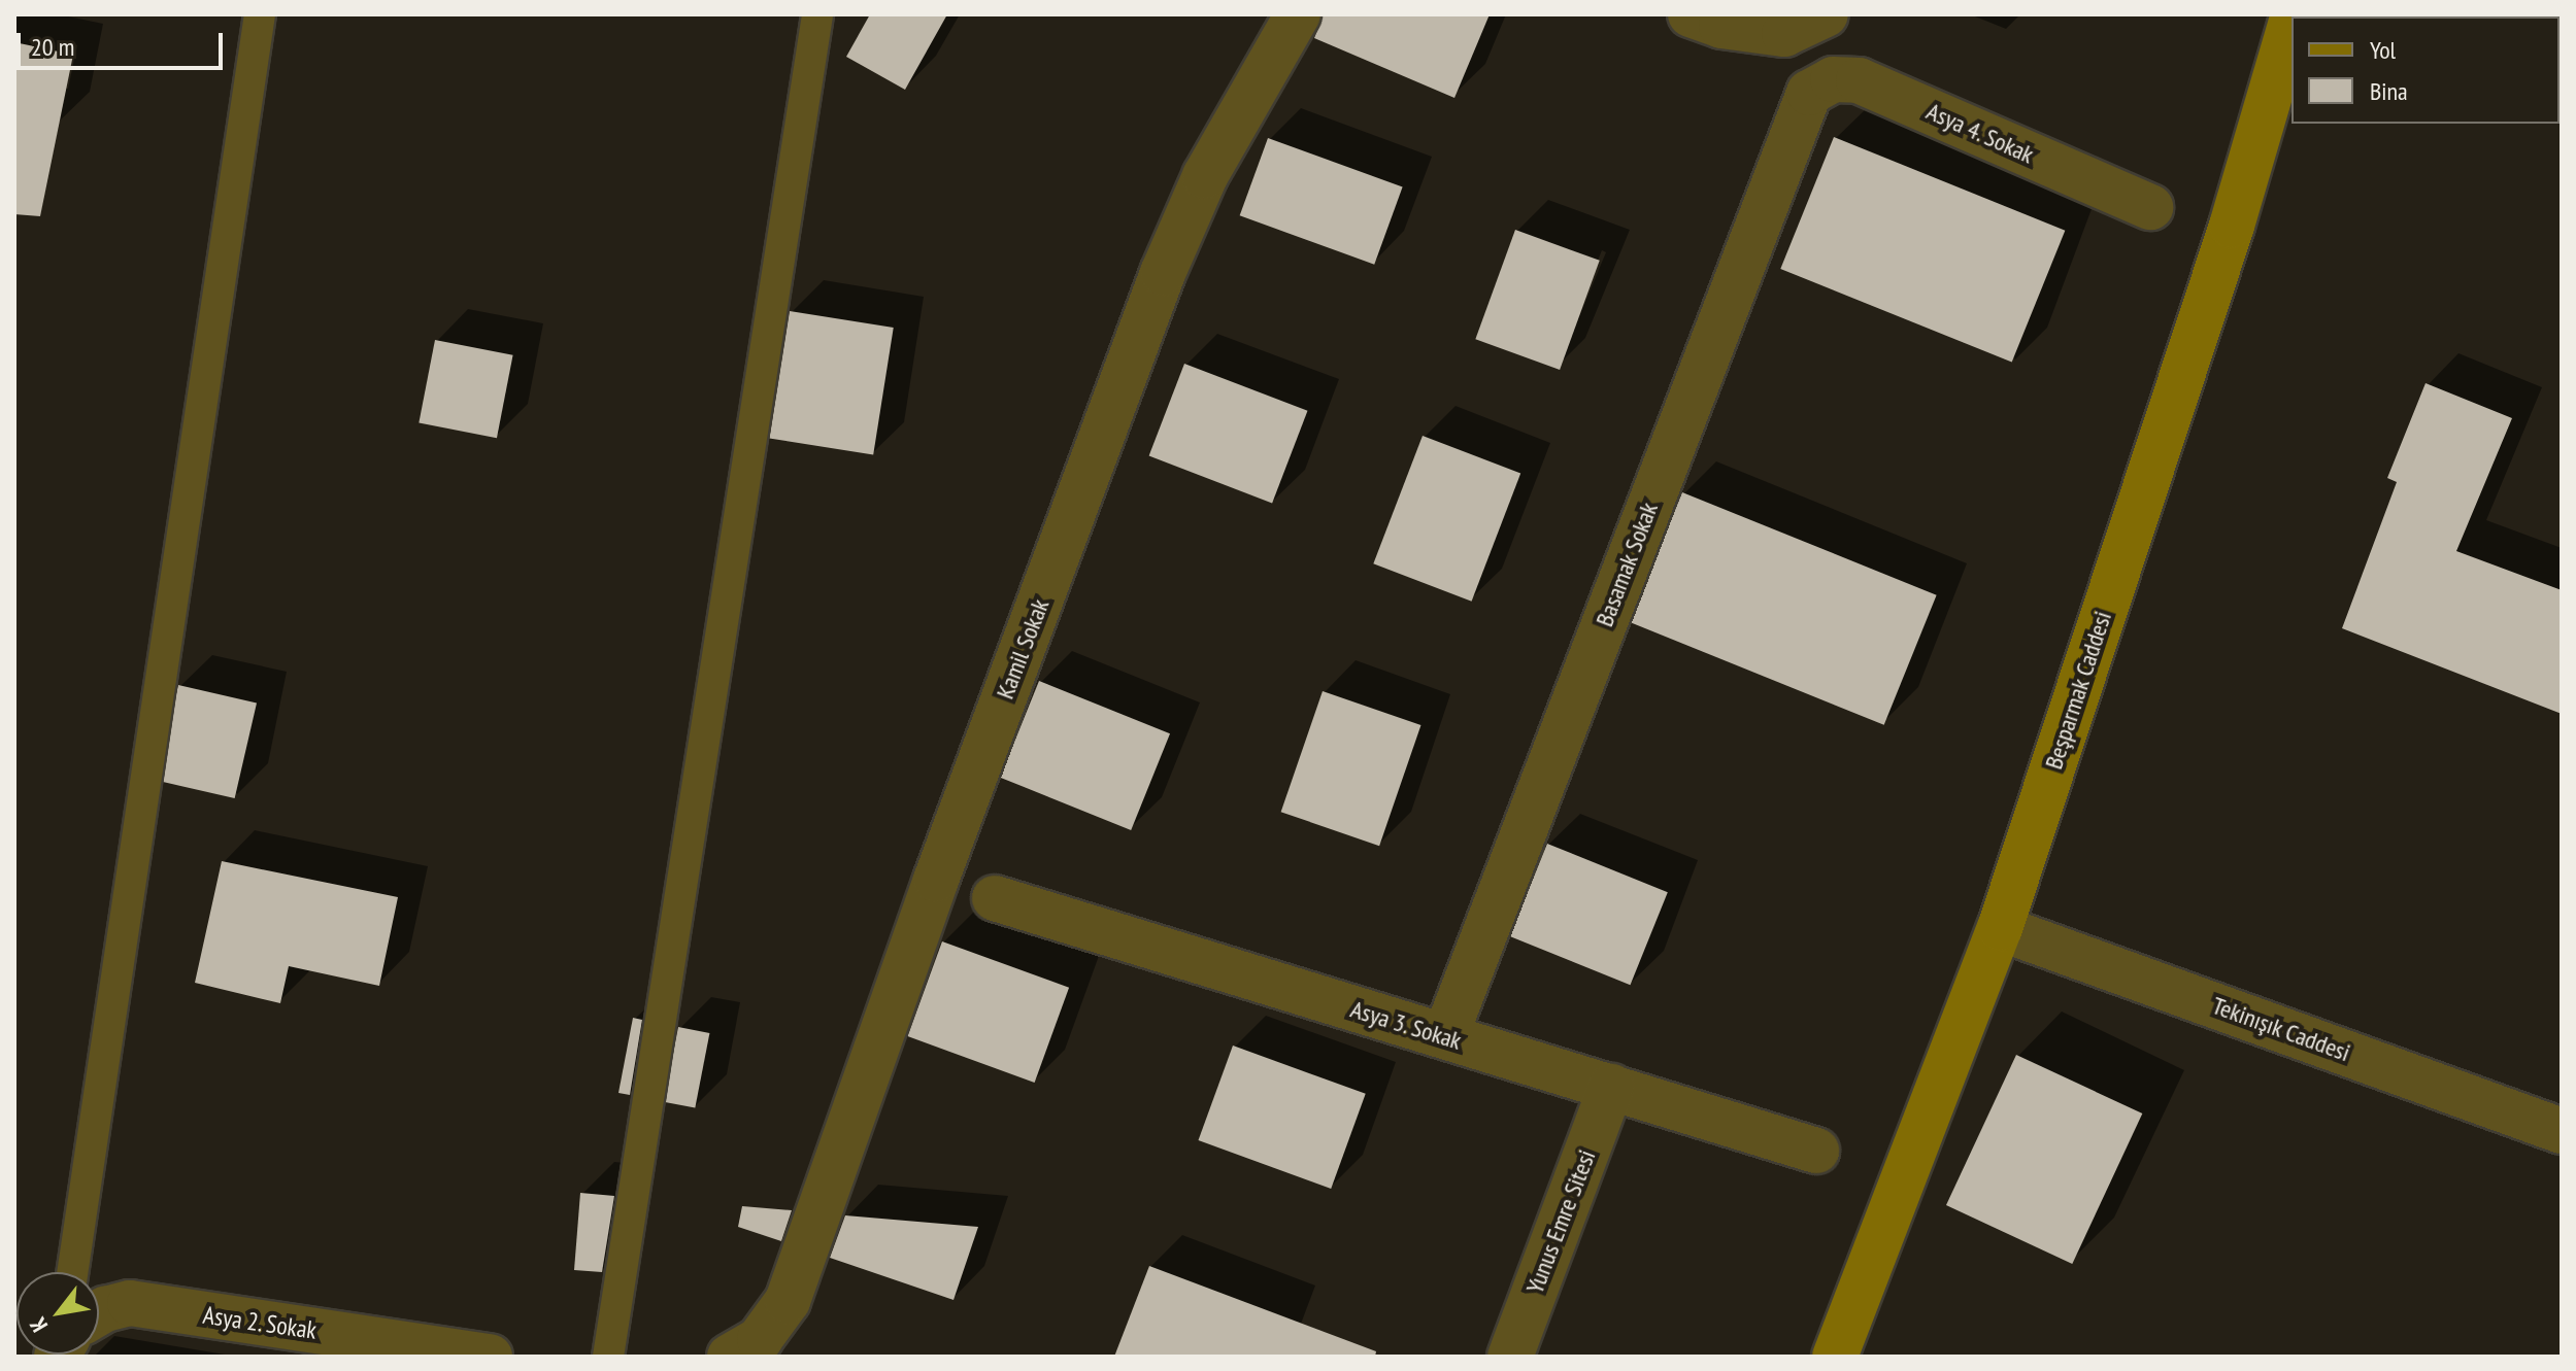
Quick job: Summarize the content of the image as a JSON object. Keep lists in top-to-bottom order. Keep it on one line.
{"streets":{"street":["Asya 4. Sokak","Basamak Sokak","Kamil Sokak","Beşparmak Caddesi","Asya 3. Sokak","Tekinışık Caddesi","Yunus Emre Sitesi","Asya 2. Sokak"]},"crossings":[["Asya 4. Sokak","Basamak Sokak"],["Basamak Sokak","Asya 3. Sokak"],["Beşparmak Caddesi","Tekinışık Caddesi"],["Asya 3. Sokak","Yunus Emre Sitesi"]],"legend":["Yol","Bina"],"scale_bar":"20 m","north":"bottom left"}
